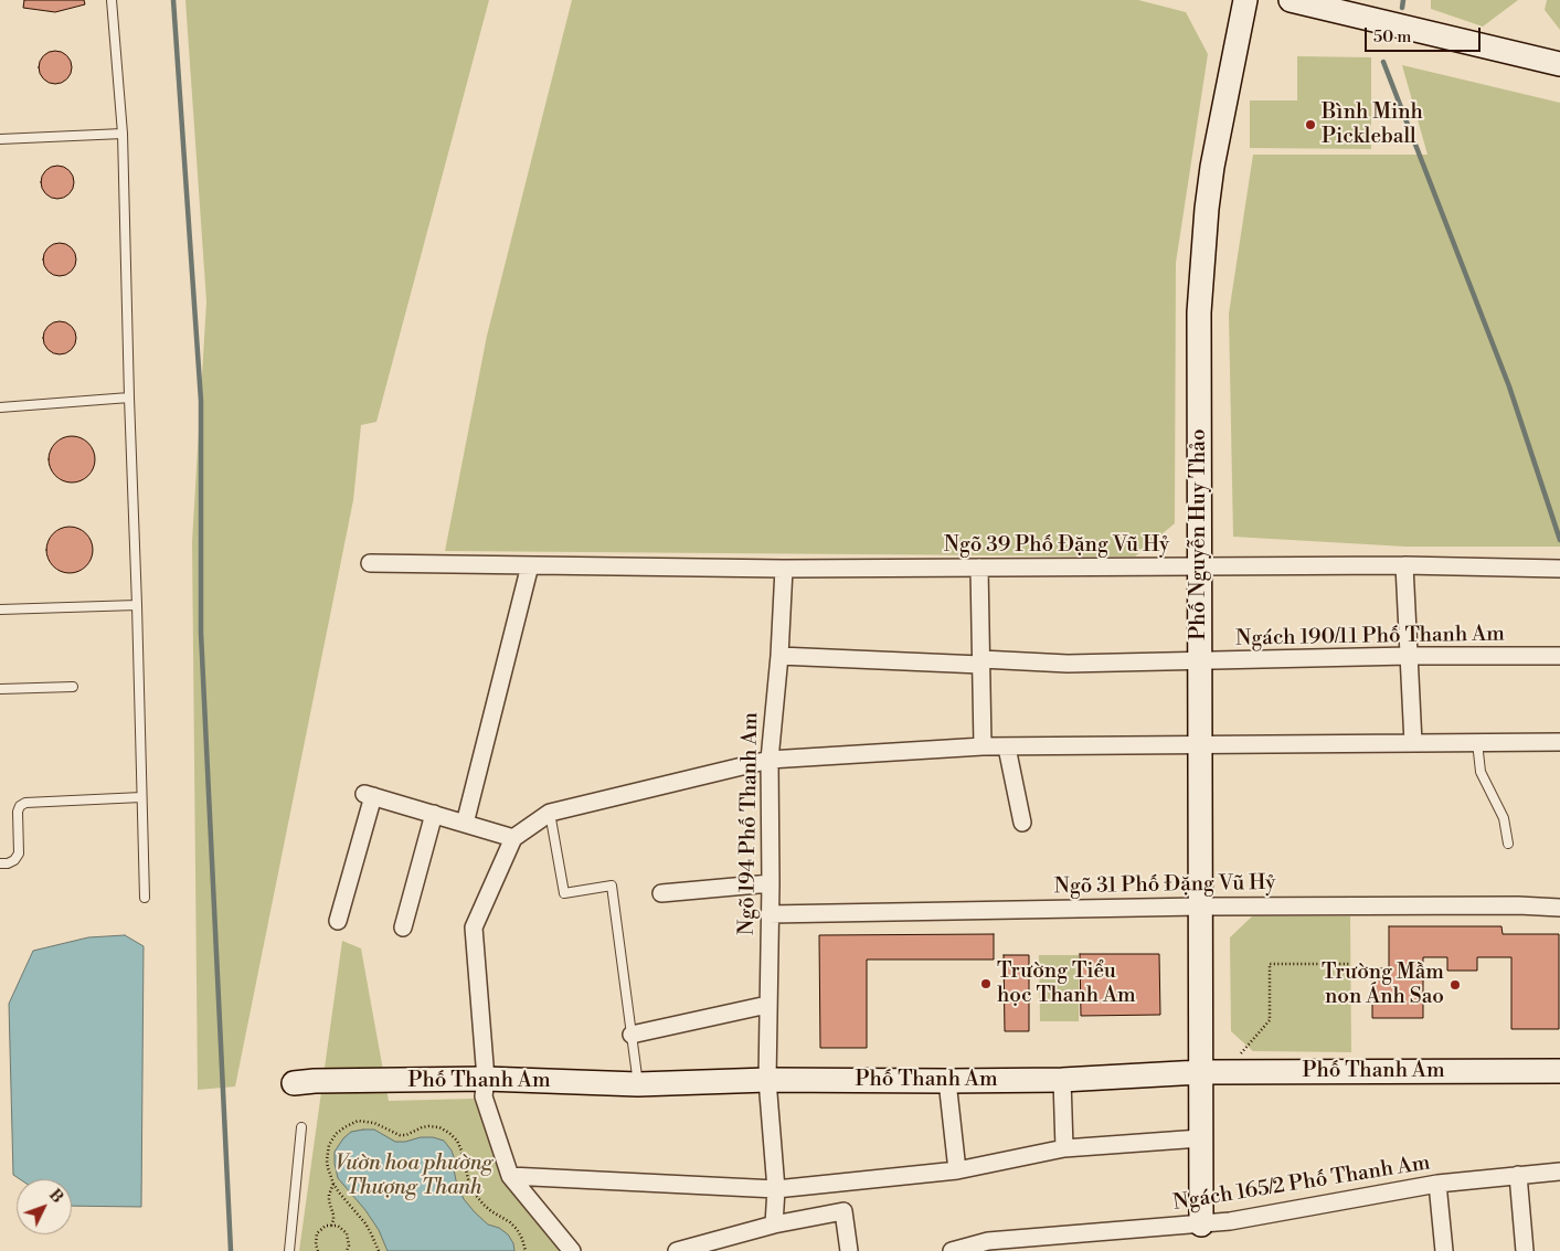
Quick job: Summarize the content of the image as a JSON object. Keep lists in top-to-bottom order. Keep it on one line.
{"streets":{"street":["Phố Nguyễn Huy Thảo","Ngõ 39 Phố Đặng Vũ Hỷ","Ngách 190/11 Phố Thanh Am","Ngõ 194 Phố Thanh Am","Ngõ 31 Phố Đặng Vũ Hỷ","Phố Thanh Am","Ngách 165/2 Phố Thanh Am"]},"crossings":[["Phố Nguyễn Huy Thảo","Ngõ 39 Phố Đặng Vũ Hỷ"],["Phố Nguyễn Huy Thảo","Ngách 190/11 Phố Thanh Am"],["Phố Nguyễn Huy Thảo","Ngõ 31 Phố Đặng Vũ Hỷ"],["Phố Nguyễn Huy Thảo","Phố Thanh Am"],["Phố Nguyễn Huy Thảo","Ngách 165/2 Phố Thanh Am"],["Ngõ 39 Phố Đặng Vũ Hỷ","Ngõ 194 Phố Thanh Am"],["Ngách 190/11 Phố Thanh Am","Ngõ 194 Phố Thanh Am"],["Ngõ 194 Phố Thanh Am","Ngõ 31 Phố Đặng Vũ Hỷ"],["Ngõ 194 Phố Thanh Am","Phố Thanh Am"]],"parks":["Vườn hoa phường Thượng Thanh"],"places":["Bình Minh Pickleball","Trường Tiểu học Thanh Am","Trường Mầm non Ánh Sao"],"scale_bar":"50 m","north":"top right"}
